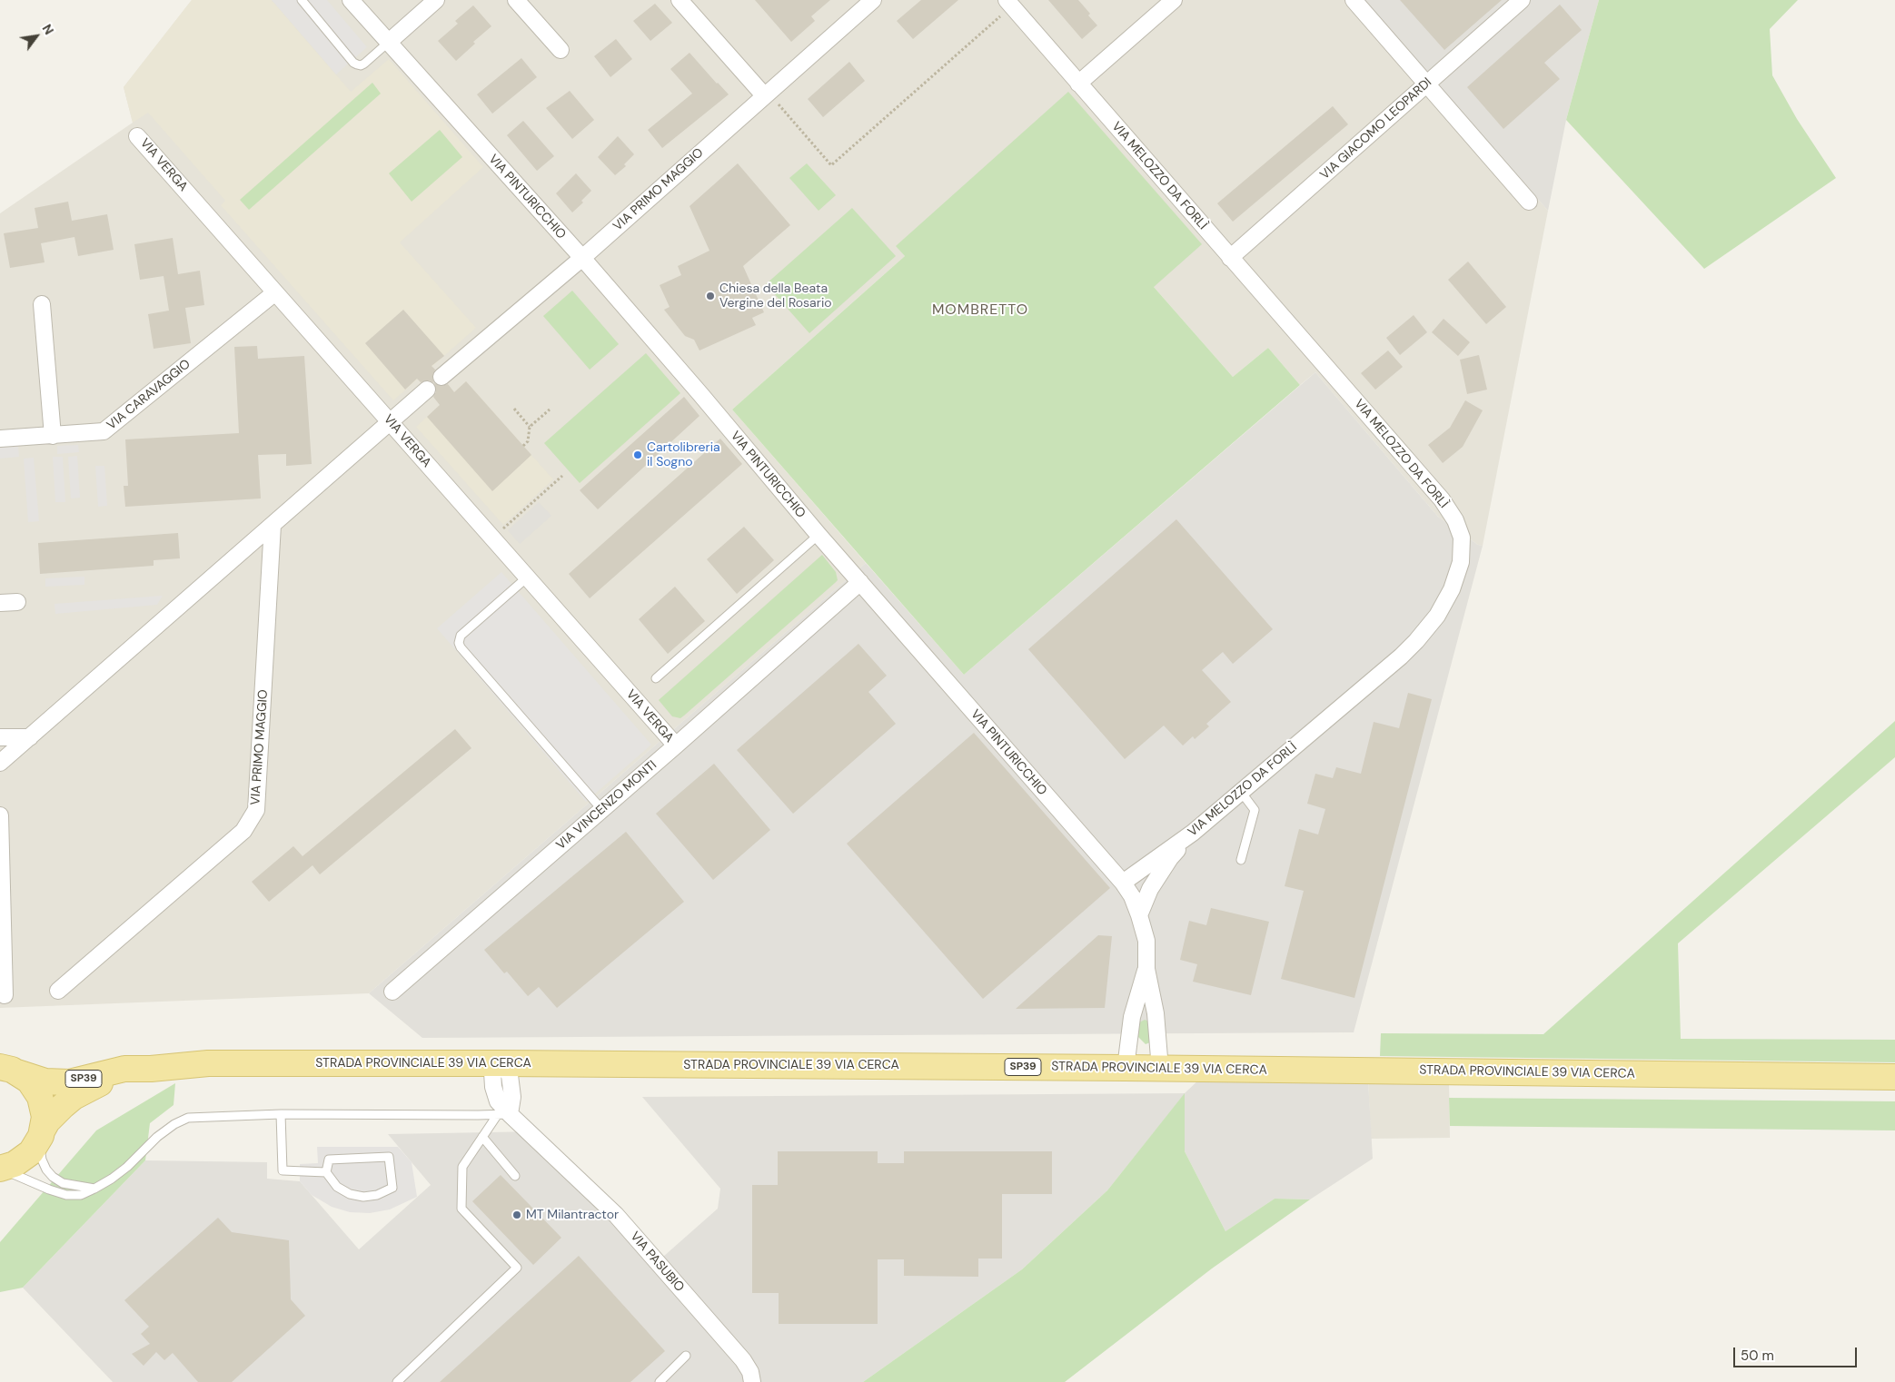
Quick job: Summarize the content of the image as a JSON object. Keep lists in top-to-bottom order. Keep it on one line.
{"streets":{"main road":["STRADA PROVINCIALE 39 VIA CERCA","SP39"],"street":["VIA GIACOMO LEOPARDI","VIA VERGA","VIA MELOZZO DA FORLÌ","VIA PRIMO MAGGIO","VIA PINTURICCHIO","VIA CARAVAGGIO","VIA VINCENZO MONTI","VIA PASUBIO"]},"crossings":[["VIA GIACOMO LEOPARDI","VIA MELOZZO DA FORLÌ"],["VIA VERGA","VIA CARAVAGGIO"],["VIA VERGA","VIA VINCENZO MONTI"],["VIA MELOZZO DA FORLÌ","VIA PINTURICCHIO"],["VIA PRIMO MAGGIO","VIA PINTURICCHIO"],["VIA PINTURICCHIO","VIA VINCENZO MONTI"]],"districts":["MOMBRETTO"],"places":["Chiesa della Beata Vergine del Rosario","Cartolibreria il Sogno","MT Milantractor"],"scale_bar":"50 m","north":"top right"}
